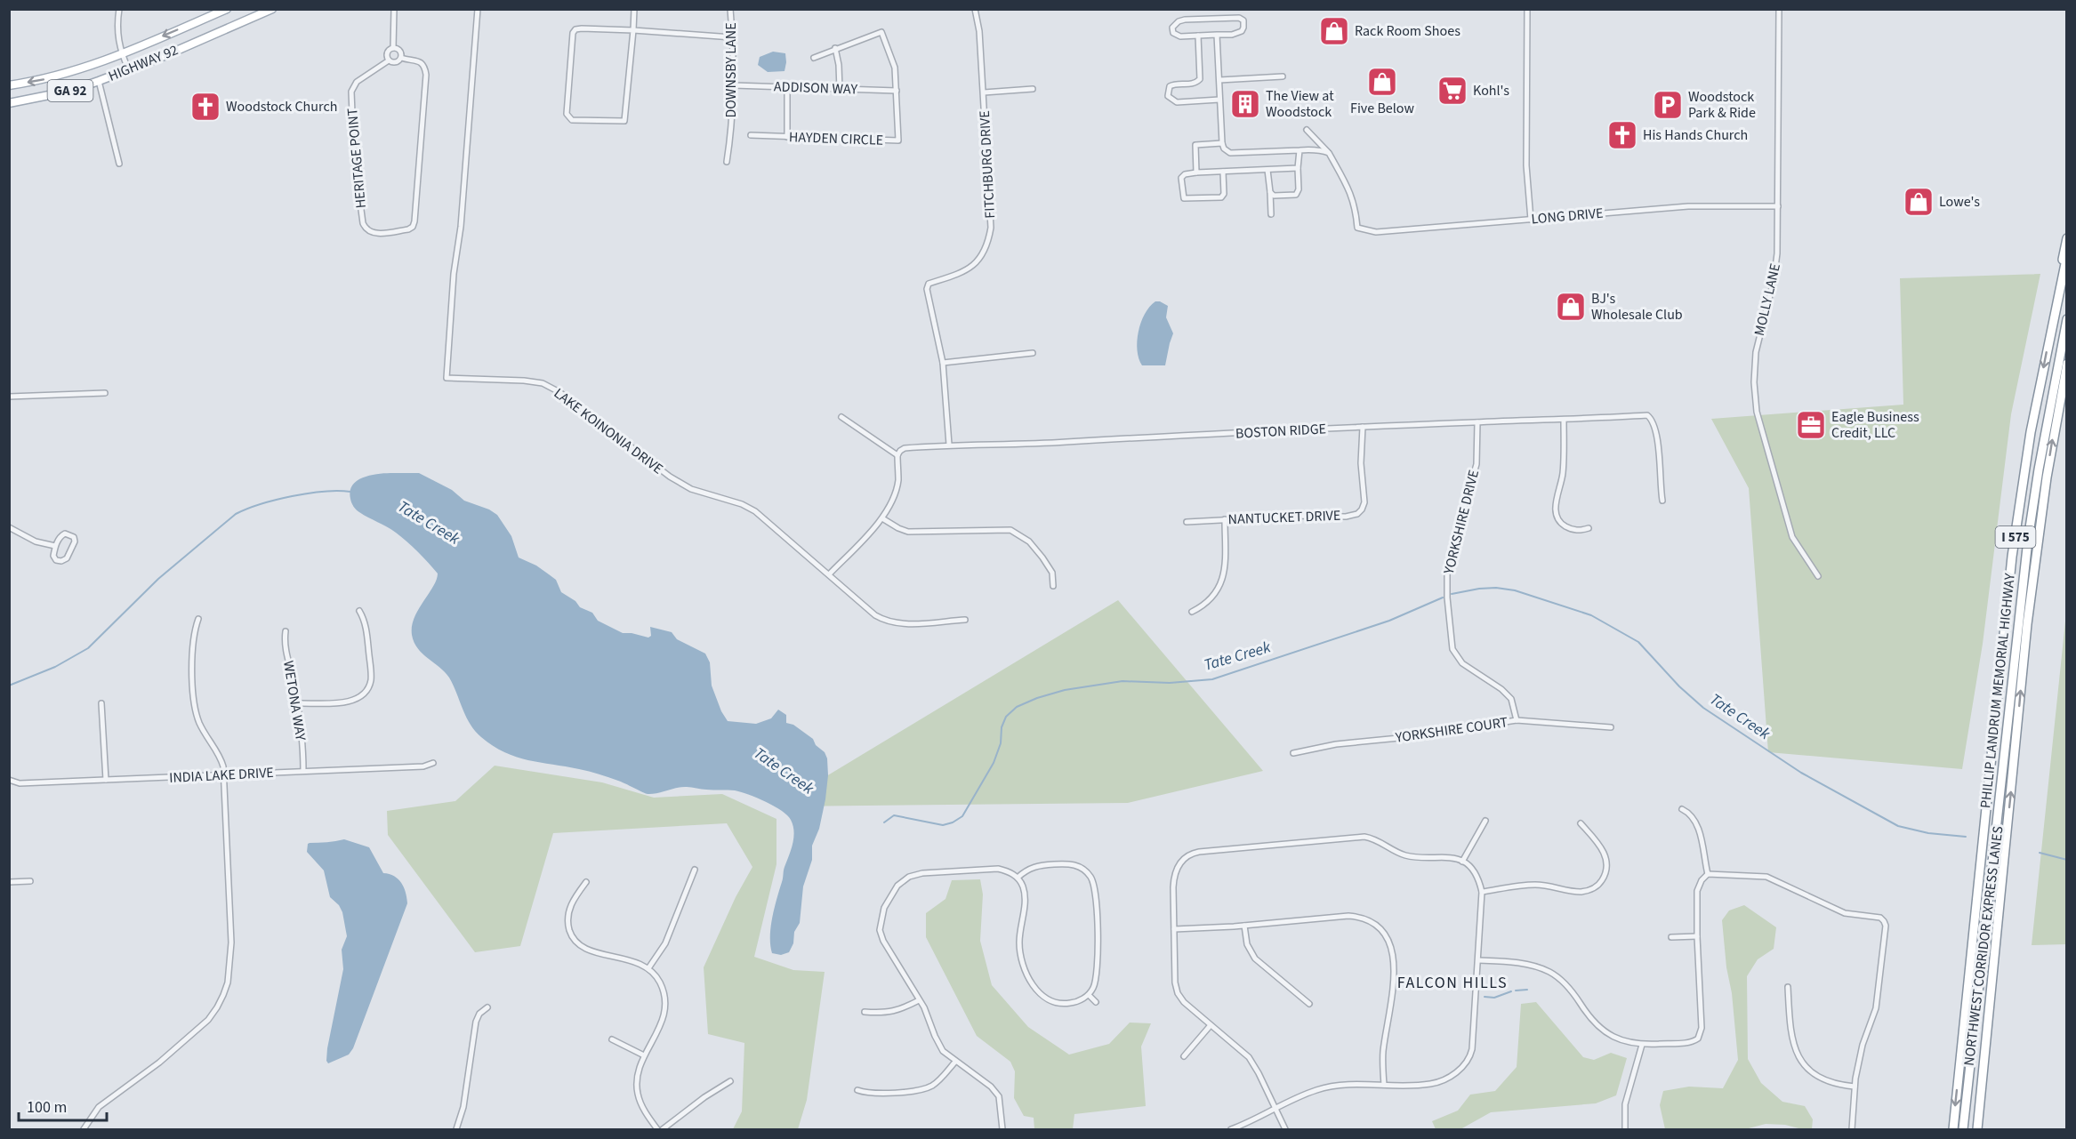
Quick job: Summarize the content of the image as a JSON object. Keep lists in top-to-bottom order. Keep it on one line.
{"streets":{"highway":["I 575","PHILLIP LANDRUM MEMORIAL HIGHWAY","NORTHWEST CORRIDOR EXPRESS LANES"],"main road":["HIGHWAY 92","GA 92"],"street":["DOWNSBY LANE","ADDISON WAY","HAYDEN CIRCLE","HERITAGE POINT","FITCHBURG DRIVE","LONG DRIVE","MOLLY LANE","LAKE KOINONIA DRIVE","BOSTON RIDGE","NANTUCKET DRIVE","YORKSHIRE DRIVE","WETONA WAY","YORKSHIRE COURT","INDIA LAKE DRIVE"]},"crossings":[["DOWNSBY LANE","ADDISON WAY"],["ADDISON WAY","HAYDEN CIRCLE"],["LONG DRIVE","MOLLY LANE"],["BOSTON RIDGE","NANTUCKET DRIVE"],["BOSTON RIDGE","YORKSHIRE DRIVE"],["YORKSHIRE DRIVE","YORKSHIRE COURT"],["WETONA WAY","INDIA LAKE DRIVE"]],"districts":["FALCON HILLS"],"water":["Tate Creek"],"places":{"shop":["Rack Room Shoes","Five Below","Lowe's","BJ's Wholesale Club"],"supermarket":["Kohl's"],"building":["The View at Woodstock"],"parking":["Woodstock Park & Ride"],"church":["Woodstock Church","His Hands Church"],"office":["Eagle Business Credit, LLC"]},"scale_bar":"100 m"}
